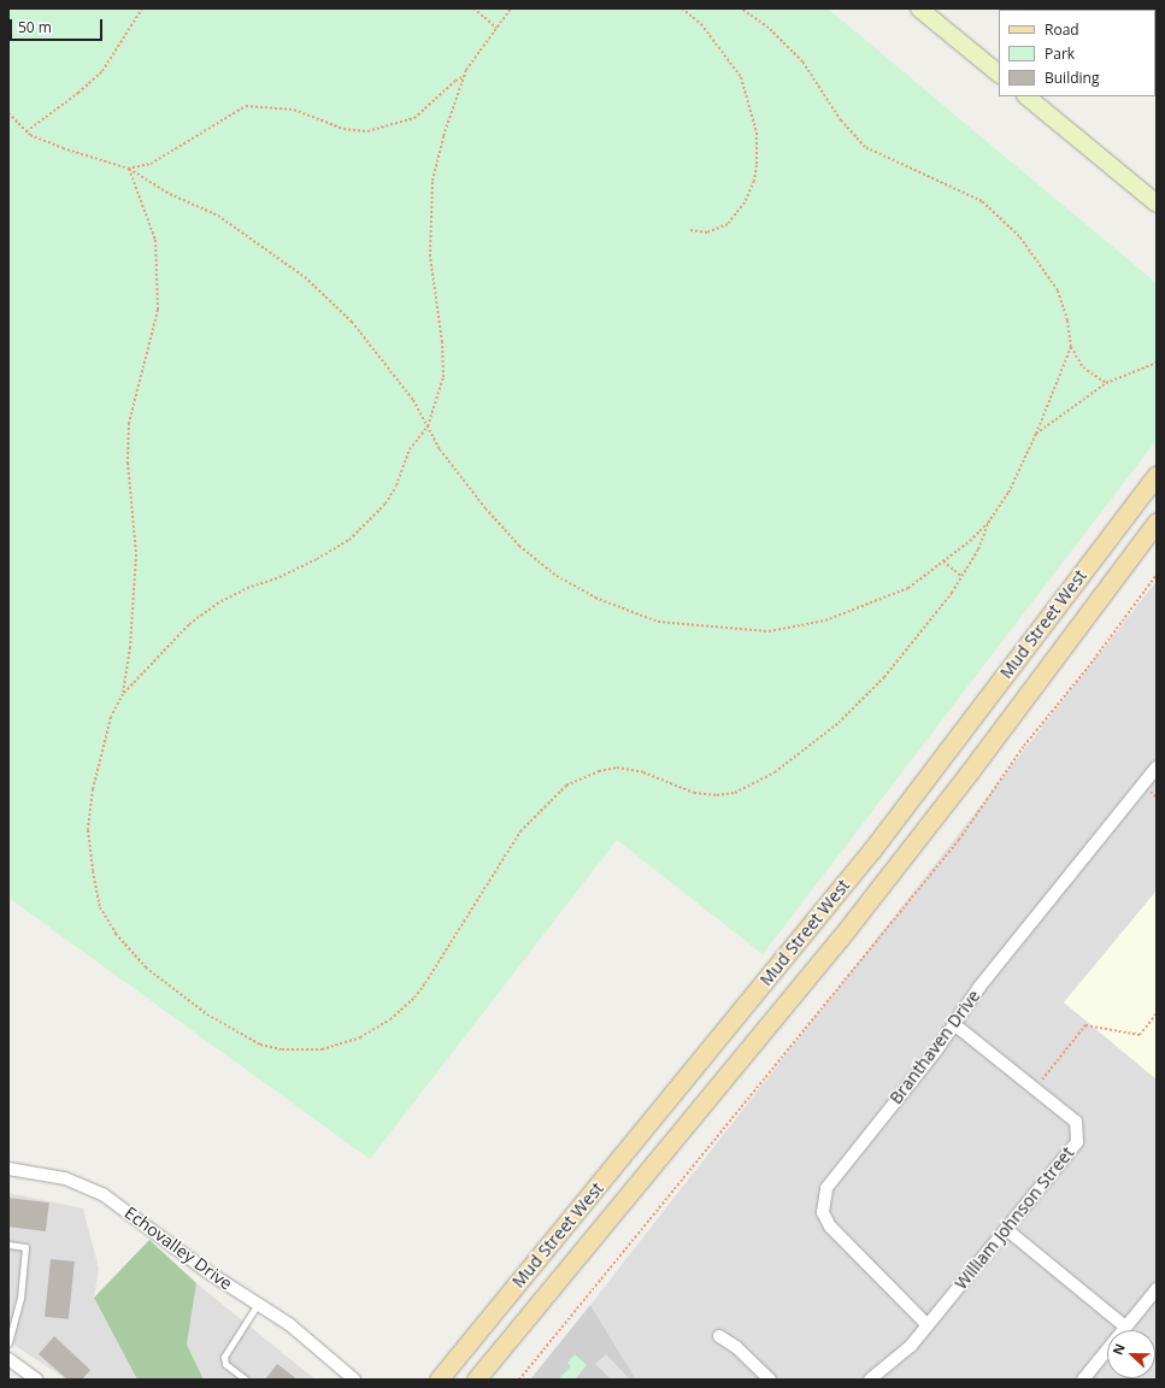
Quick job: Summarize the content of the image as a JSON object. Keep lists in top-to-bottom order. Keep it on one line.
{"streets":{"main road":["Mud Street West"],"street":["Branthaven Drive","William Johnson Street","Echovalley Drive"]},"crossings":[["Branthaven Drive","William Johnson Street"]],"legend":["Road","Park","Building"],"scale_bar":"50 m","north":"left"}
